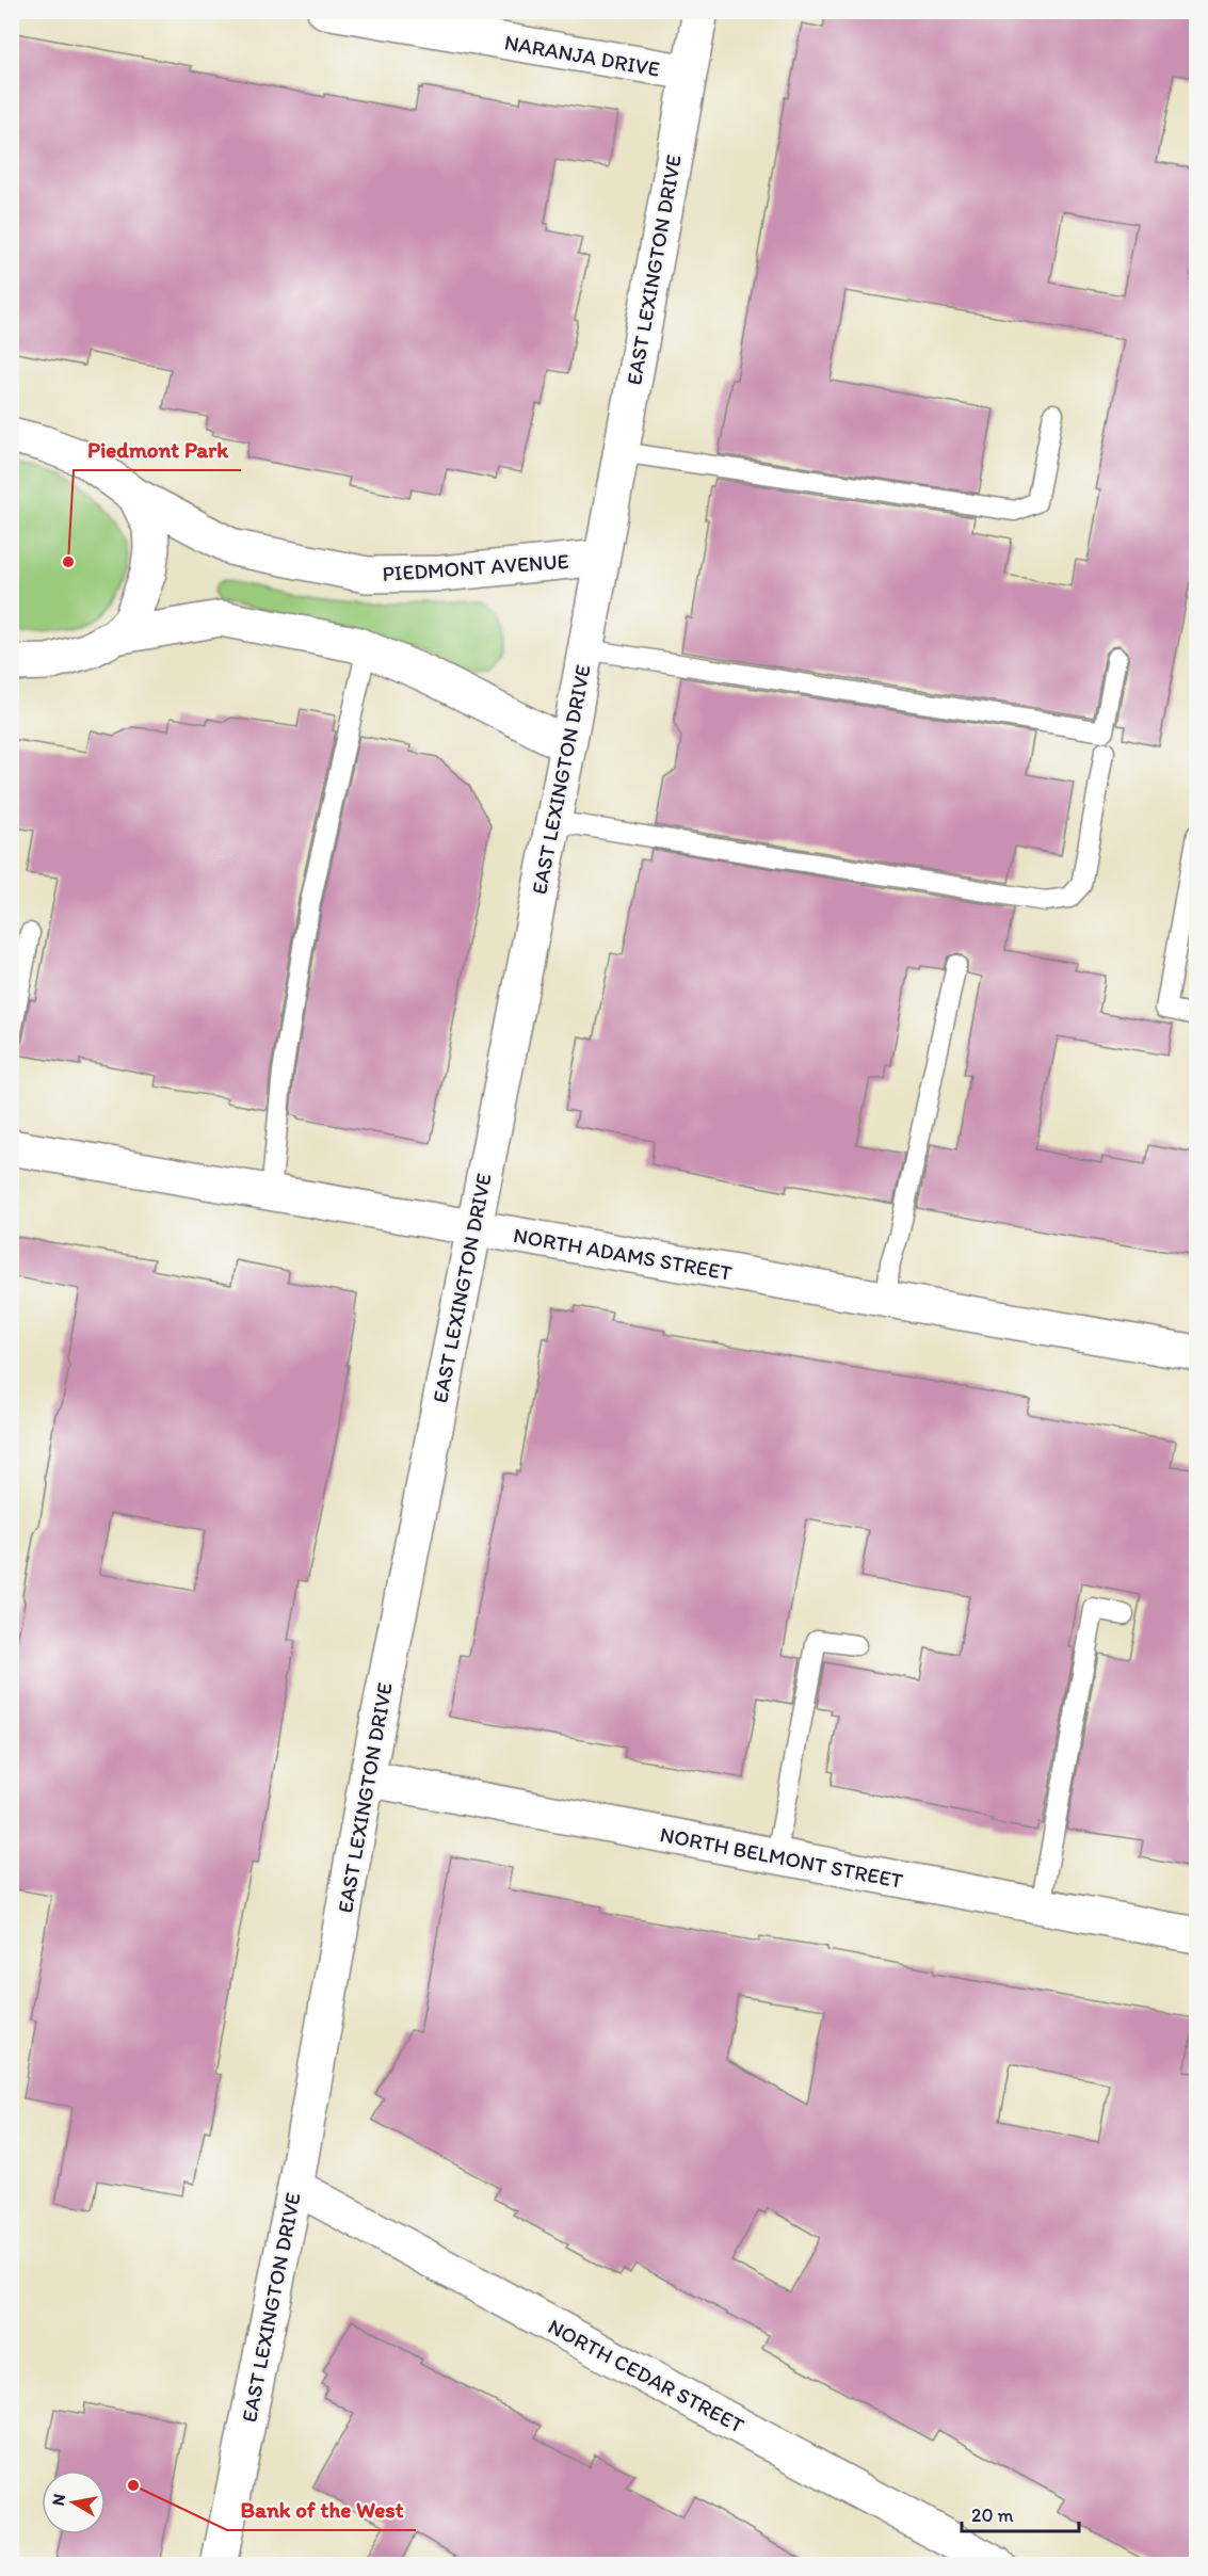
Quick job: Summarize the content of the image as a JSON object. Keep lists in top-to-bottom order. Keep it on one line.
{"streets":{"street":["NARANJA DRIVE","EAST LEXINGTON DRIVE","PIEDMONT AVENUE","NORTH ADAMS STREET","NORTH BELMONT STREET","NORTH CEDAR STREET"]},"crossings":[["NARANJA DRIVE","EAST LEXINGTON DRIVE"],["EAST LEXINGTON DRIVE","PIEDMONT AVENUE"],["EAST LEXINGTON DRIVE","NORTH ADAMS STREET"],["EAST LEXINGTON DRIVE","NORTH BELMONT STREET"],["EAST LEXINGTON DRIVE","NORTH CEDAR STREET"]],"places":["Piedmont Park","Bank of the West"],"scale_bar":"20 m","north":"left"}
